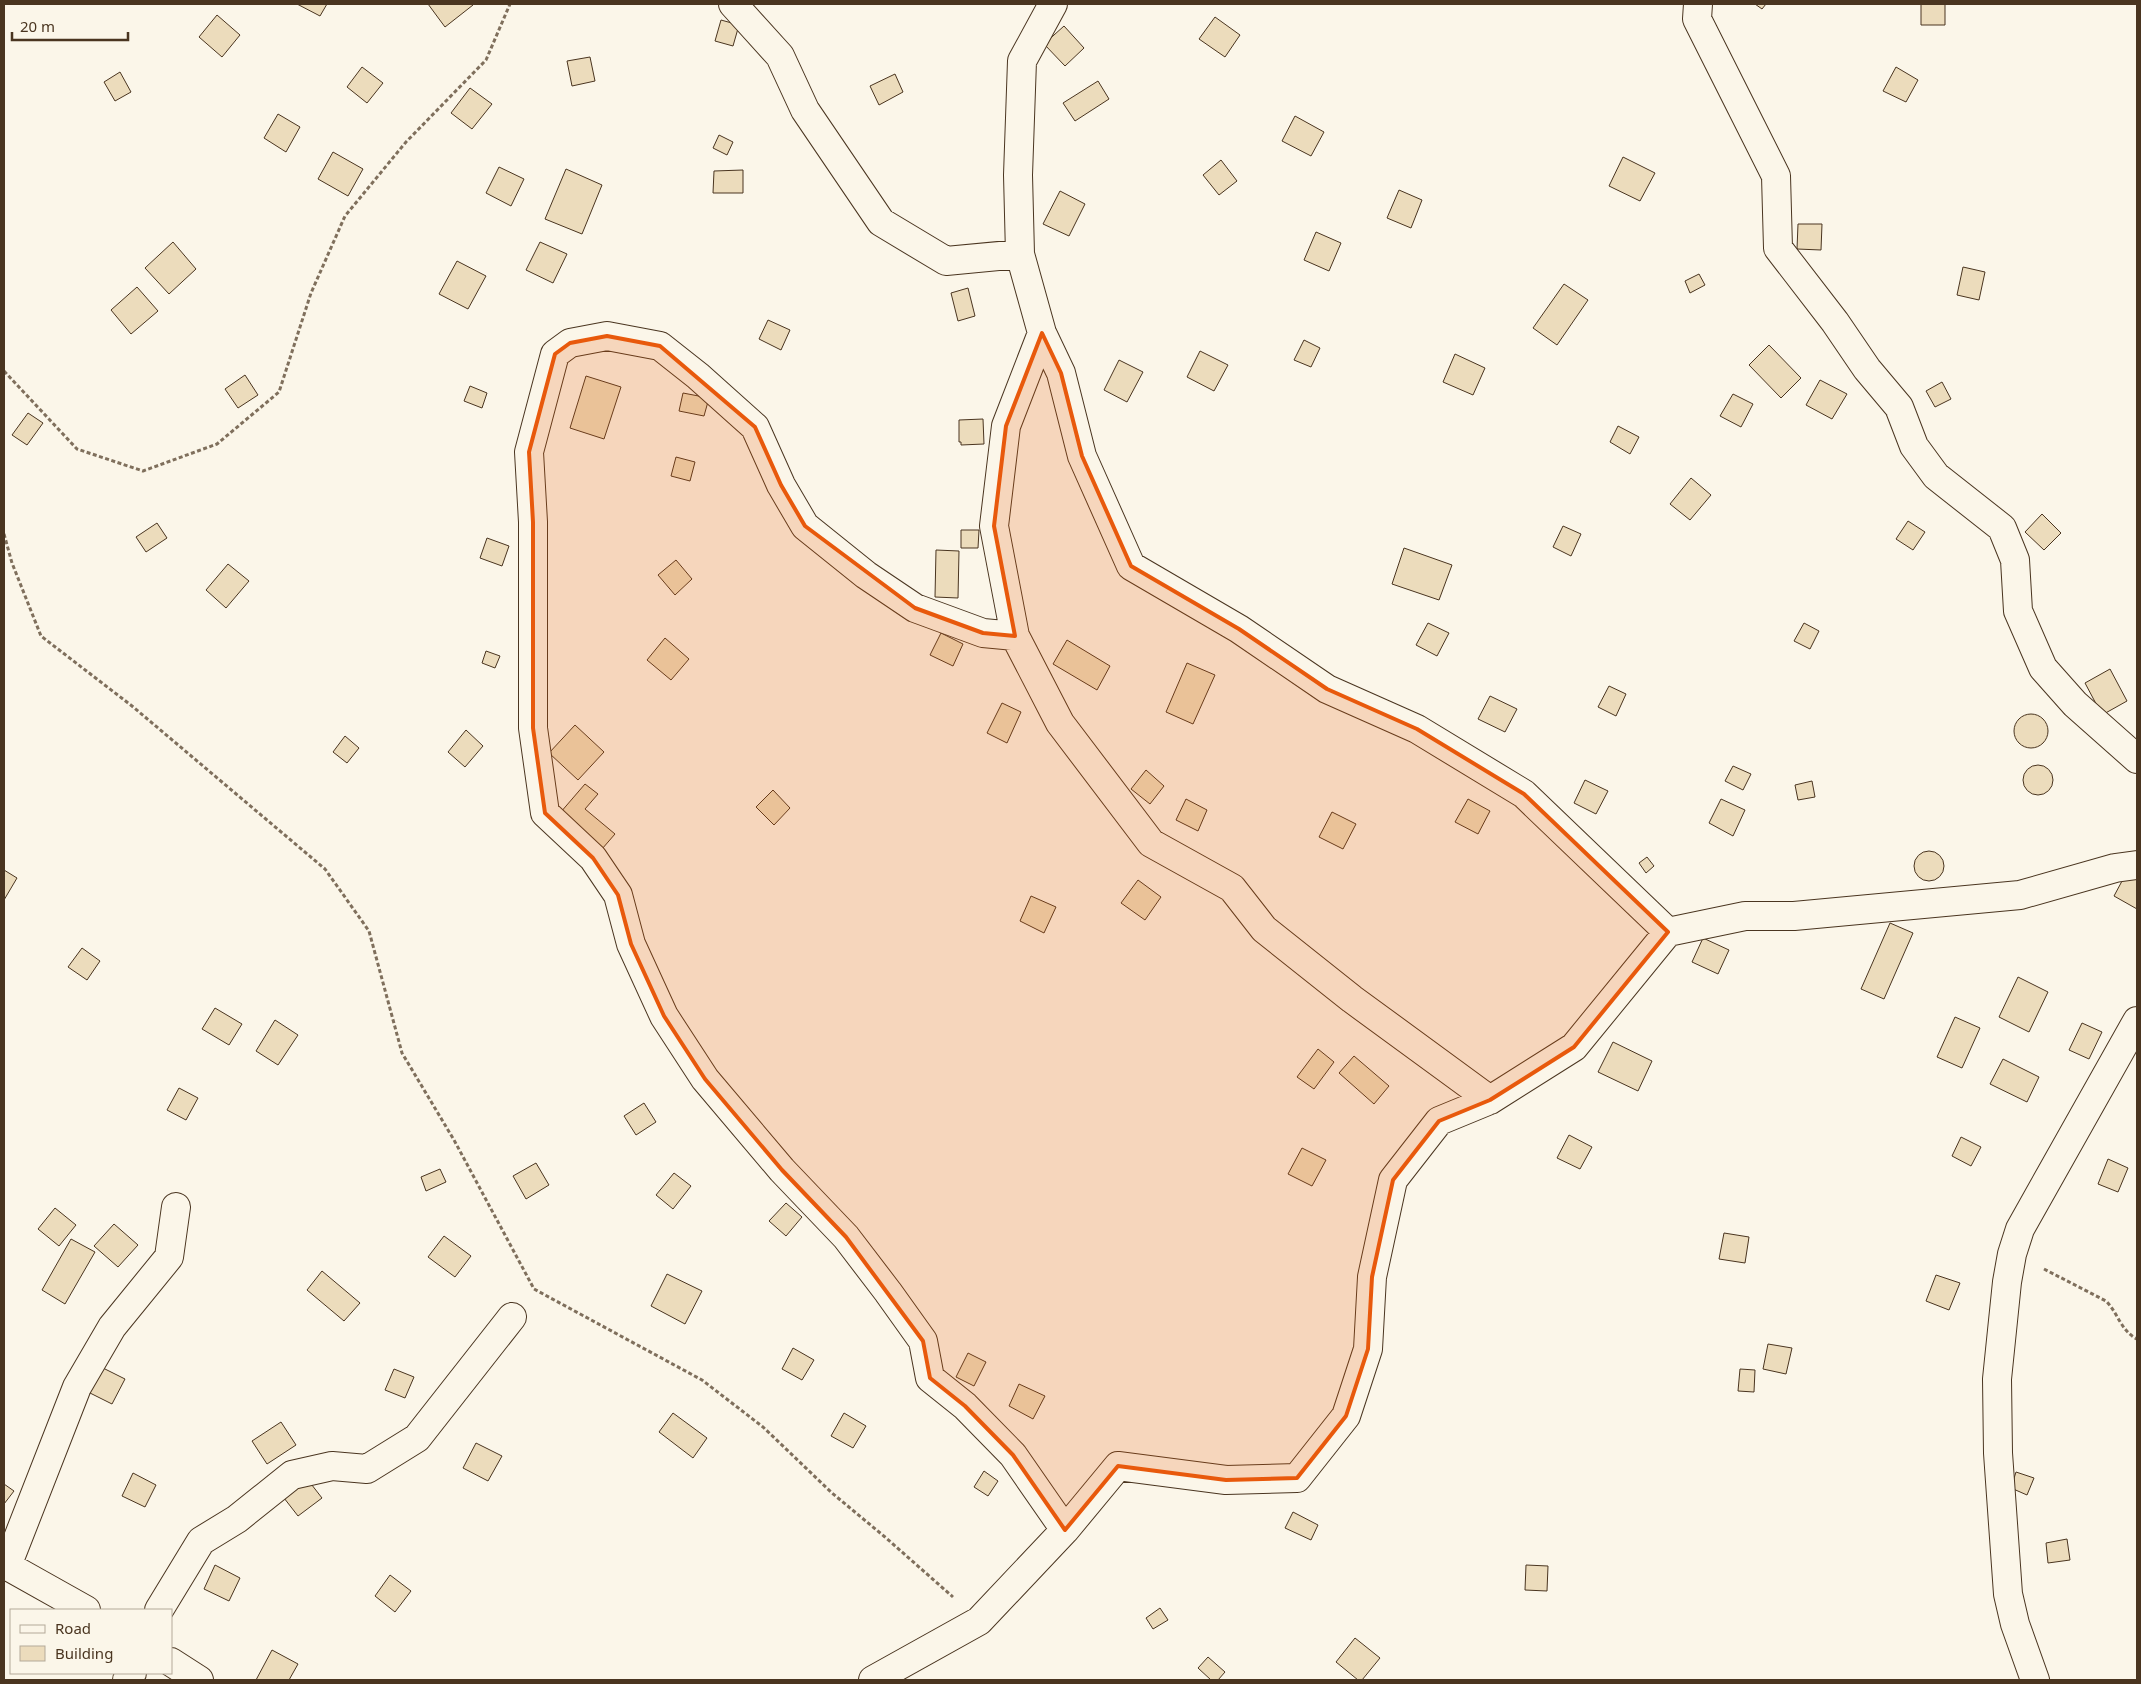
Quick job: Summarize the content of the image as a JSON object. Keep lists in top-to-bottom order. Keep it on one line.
{"legend":["Road","Building"],"scale_bar":"20 m"}
